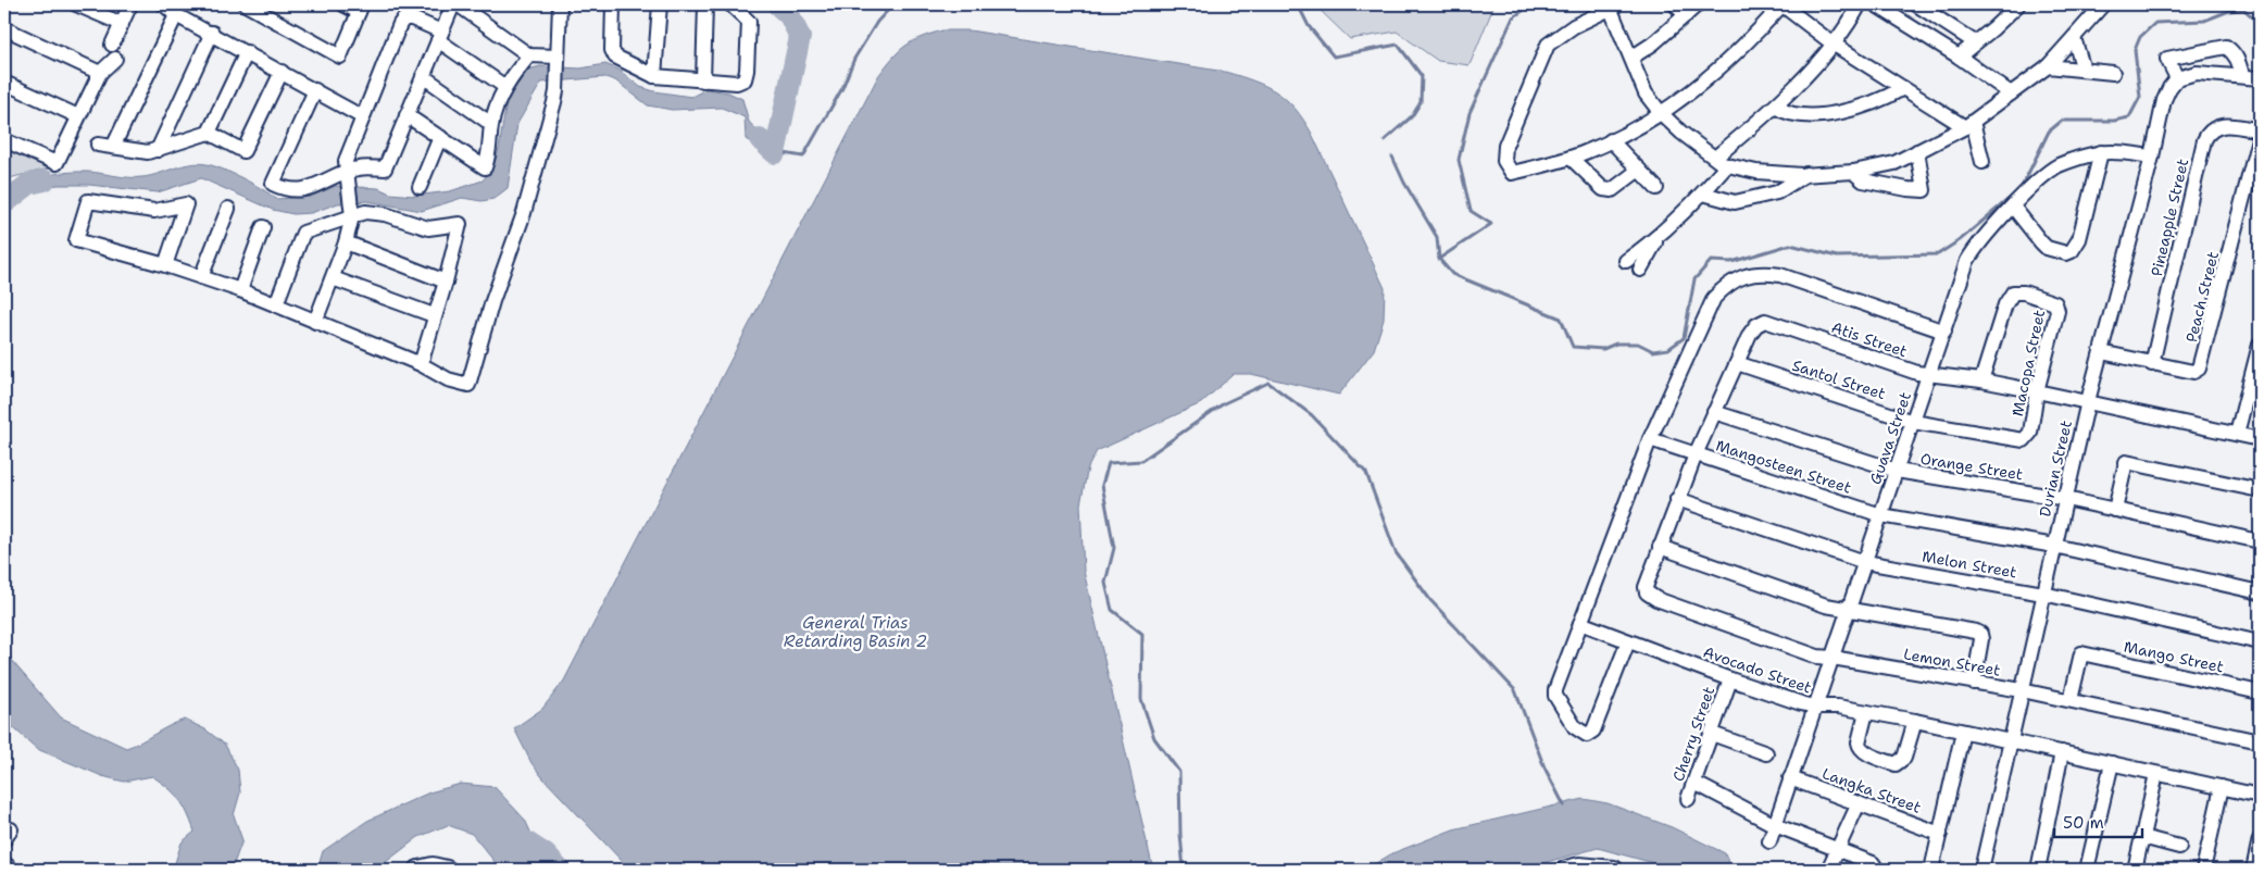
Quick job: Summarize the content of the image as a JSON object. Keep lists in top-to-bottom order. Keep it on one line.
{"streets":{"street":["Pineapple Street","Peach Street","Atis Street","Macopa Street","Santol Street","Guava Street","Mangosteen Street","Orange Street","Durian Street","Melon Street","Mango Street","Lemon Street","Avocado Street","Cherry Street","Langka Street"]},"crossings":[["Pineapple Street","Peach Street"],["Peach Street","Durian Street"],["Atis Street","Macopa Street"],["Atis Street","Santol Street"],["Atis Street","Guava Street"],["Atis Street","Mangosteen Street"],["Atis Street","Orange Street"],["Atis Street","Durian Street"],["Atis Street","Melon Street"],["Atis Street","Lemon Street"],["Macopa Street","Santol Street"],["Santol Street","Guava Street"],["Guava Street","Mangosteen Street"],["Guava Street","Orange Street"],["Guava Street","Durian Street"],["Guava Street","Melon Street"],["Guava Street","Lemon Street"],["Guava Street","Avocado Street"],["Guava Street","Langka Street"],["Mangosteen Street","Durian Street"],["Orange Street","Durian Street"],["Durian Street","Melon Street"],["Durian Street","Lemon Street"],["Durian Street","Avocado Street"],["Mango Street","Lemon Street"],["Avocado Street","Cherry Street"]],"water":["General Trias Retarding Basin 2"],"scale_bar":"50 m"}
